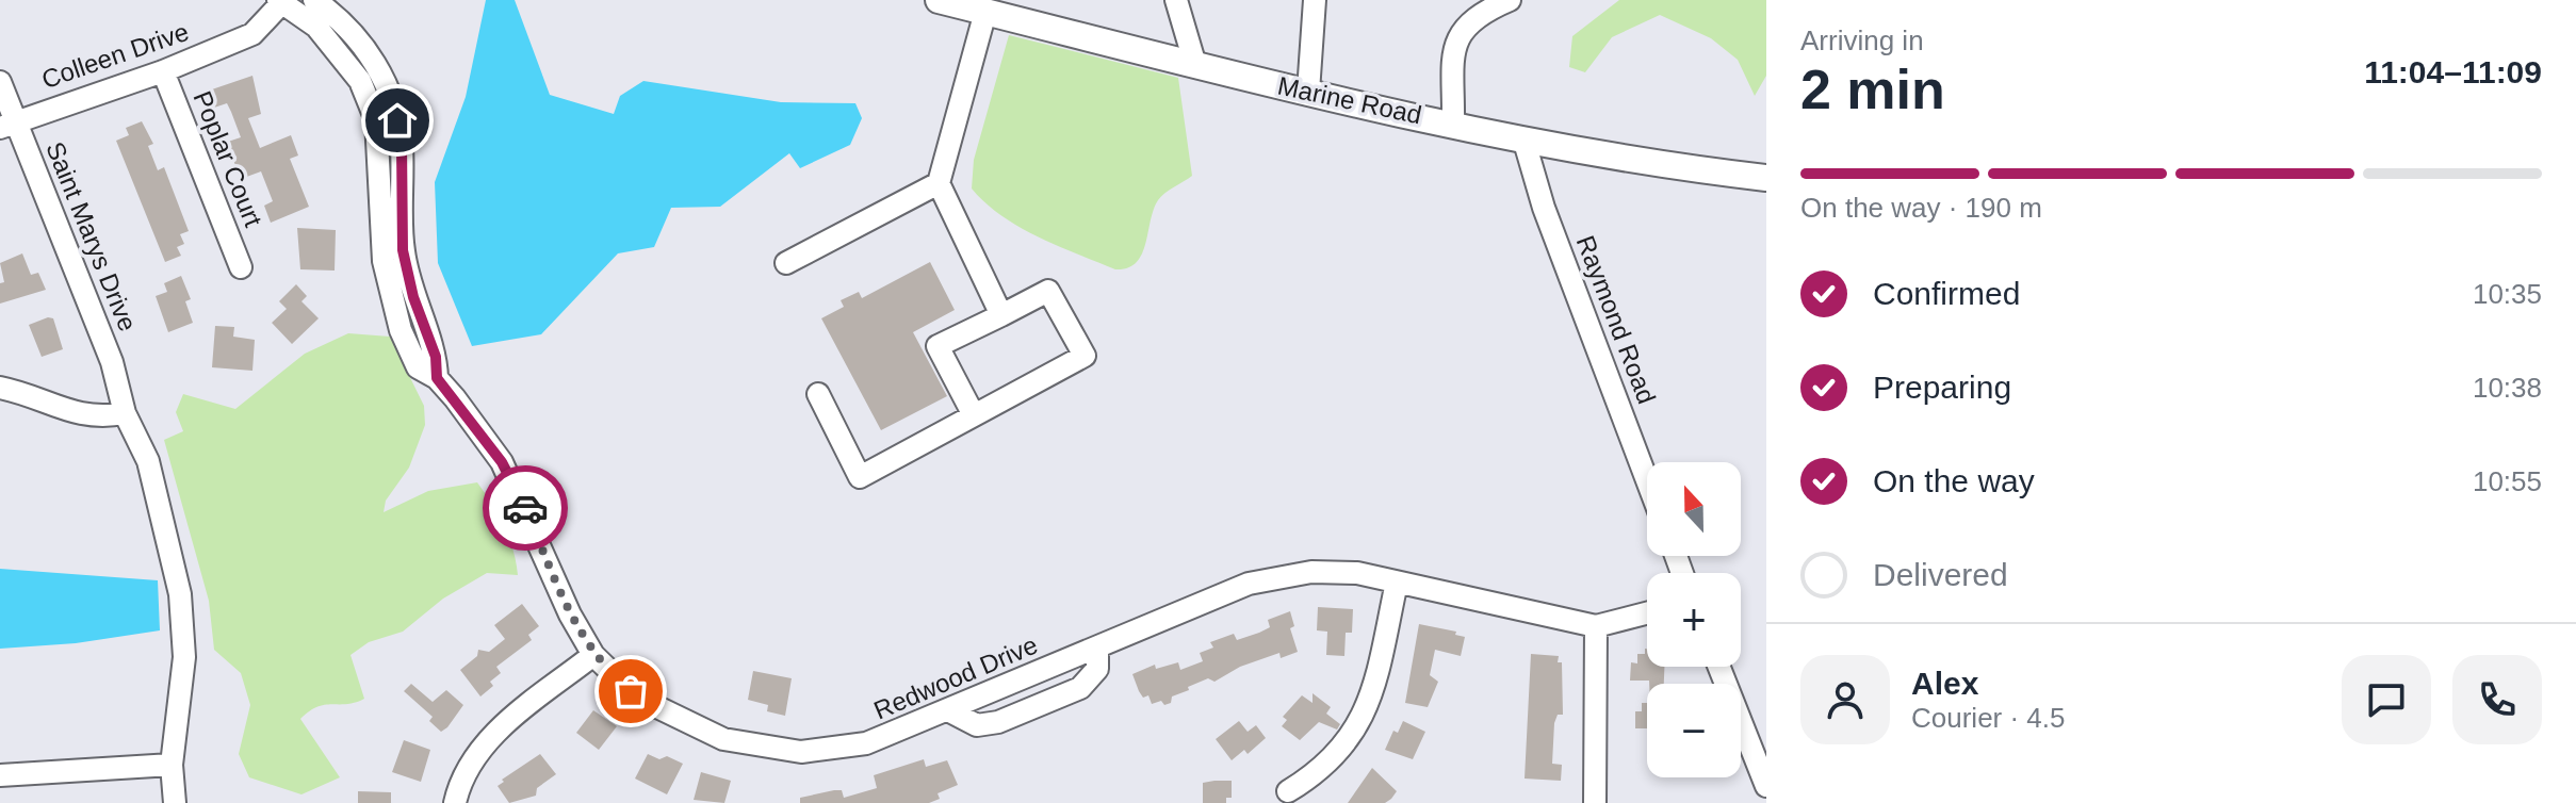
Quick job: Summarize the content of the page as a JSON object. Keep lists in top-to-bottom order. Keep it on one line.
{"streets":{"main road":["Marine Road"],"street":["Colleen Drive","Poplar Court","Saint Marys Drive","Raymond Road","Redwood Drive"]},"crossings":[["Colleen Drive","Poplar Court"],["Colleen Drive","Saint Marys Drive"],["Colleen Drive","Redwood Drive"],["Marine Road","Raymond Road"]],"north":"top","page":{"heading":["2 min","Arriving in","11:04–11:09"],"panel":["Alex","Courier · 4.5"],"bar":"On the way · 190 m","list":[["Confirmed","10:35"],["Preparing","10:38"],["On the way","10:55"],"Delivered"],"map_buttons":["+","−"]}}
